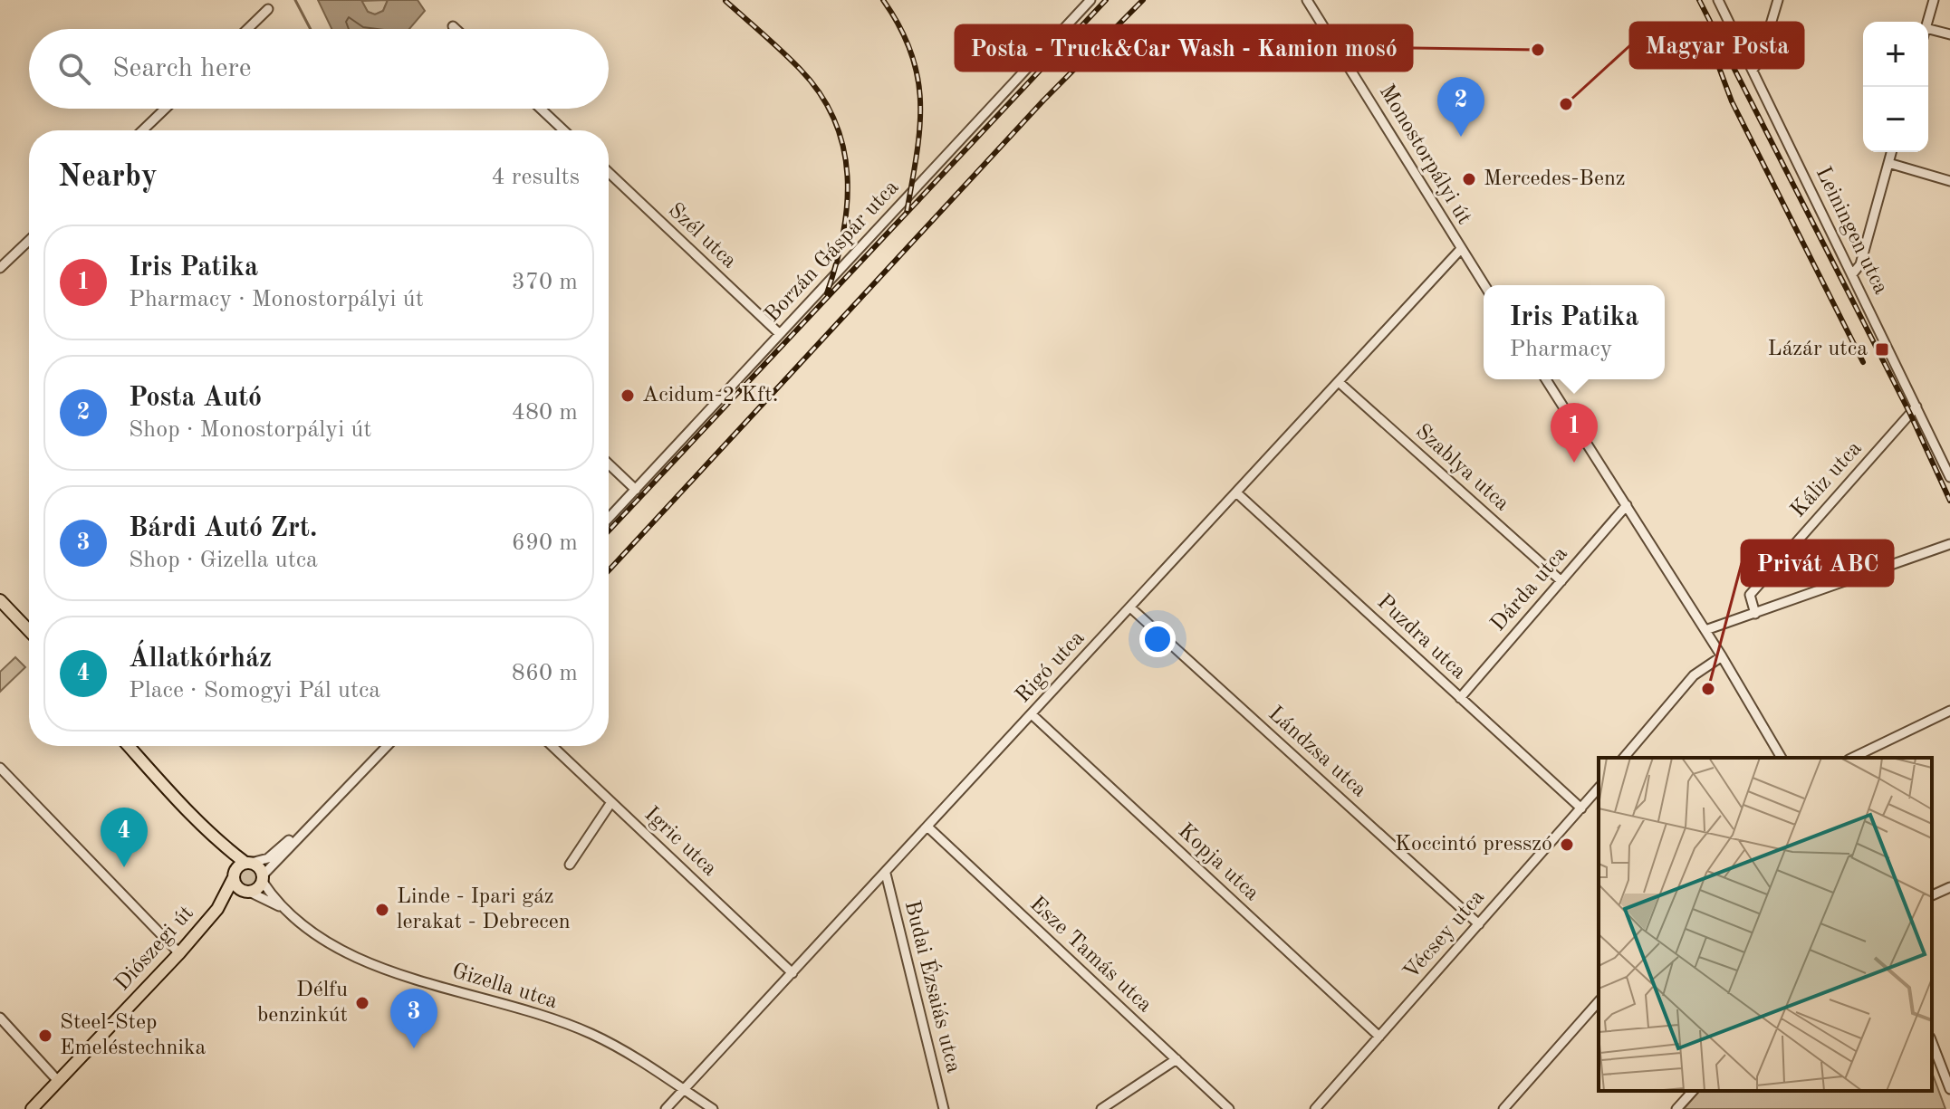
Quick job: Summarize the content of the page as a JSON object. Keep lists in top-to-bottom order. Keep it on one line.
{"streets":{"main road":["Diószegi út"],"street":["Monostorpályi út","Leiningen utca","Szél utca","Borzán Gáspár utca","Szablya utca","Káliz utca","Dárda utca","Puzdra utca","Rigó utca","Lándzsa utca","Igric utca","Kopja utca","Vécsey utca","Esze Tamás utca","Gizella utca","Budai Ézsaiás utca"]},"crossings":[["Monostorpályi út","Rigó utca"],["Leiningen utca","Káliz utca"],["Szél utca","Borzán Gáspár utca"],["Szablya utca","Dárda utca"],["Szablya utca","Rigó utca"],["Dárda utca","Puzdra utca"],["Puzdra utca","Rigó utca"],["Puzdra utca","Vécsey utca"],["Rigó utca","Lándzsa utca"],["Rigó utca","Igric utca"],["Rigó utca","Kopja utca"],["Rigó utca","Esze Tamás utca"],["Rigó utca","Gizella utca"],["Rigó utca","Budai Ézsaiás utca"],["Lándzsa utca","Vécsey utca"],["Kopja utca","Vécsey utca"],["Diószegi út","Gizella utca"]],"places":{"other":["Posta - Truck&Car Wash - Kamion mosó","Magyar Posta","Mercedes-Benz","Acidum-2 Kft.","Privát ABC","Koccintó presszó","Linde - Ipari gáz lerakat - Debrecen","Délfu benzinkút","Steel-Step Emeléstechnika"],"transit":["Lázár utca"]},"page":{"map_buttons":["+","−"],"search":"Search here","pins":["2","1","4","3"],"heading":["Nearby","4 results"],"list":[{"mark":"1","name":"Iris Patika","note":"Pharmacy · Monostorpályi út","value":"370 m"},{"mark":"2","name":"Posta Autó","note":"Shop · Monostorpályi út","value":"480 m"},{"mark":"3","name":"Bárdi Autó Zrt.","note":"Shop · Gizella utca","value":"690 m"},{"mark":"4","name":"Állatkórház","note":"Place · Somogyi Pál utca","value":"860 m"}],"popup":["Iris Patika","Pharmacy"]}}
